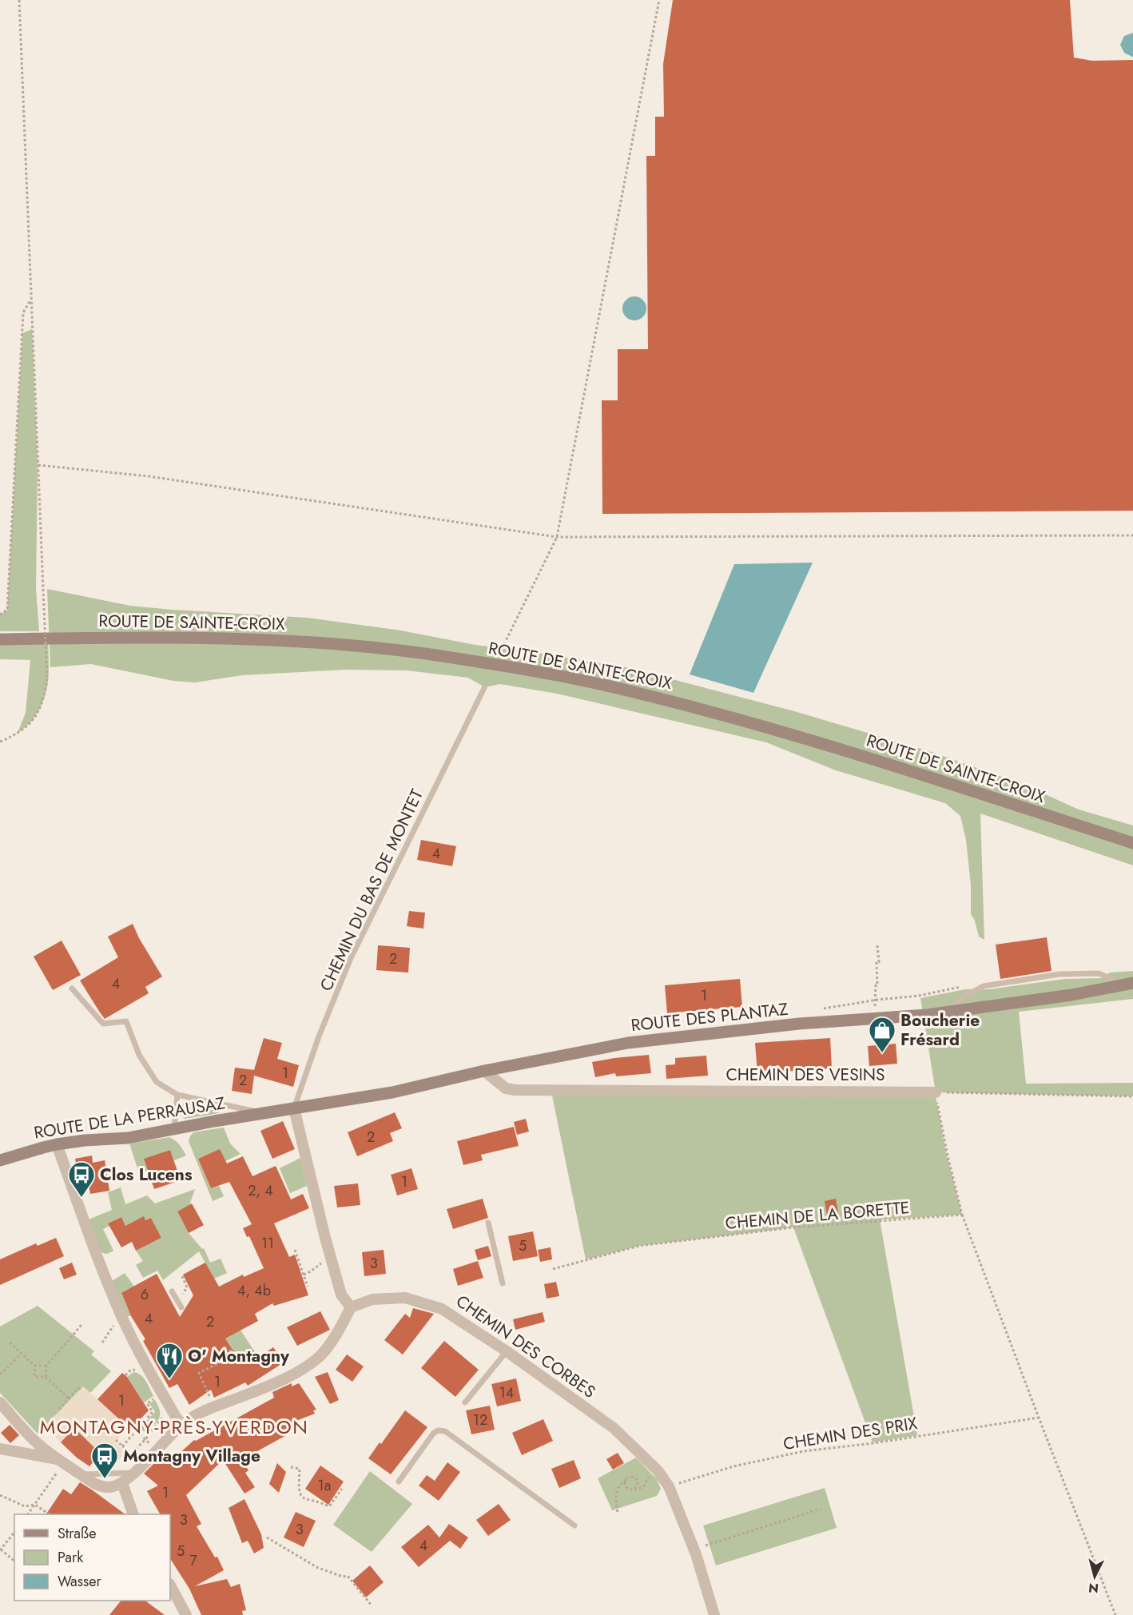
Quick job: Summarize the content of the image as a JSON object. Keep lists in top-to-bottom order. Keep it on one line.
{"streets":{"main road":["ROUTE DE SAINTE-CROIX","ROUTE DES PLANTAZ","ROUTE DE LA PERRAUSAZ"],"street":["CHEMIN DES VESINS","CHEMIN DES CORBES"],"lane":["CHEMIN DU BAS DE MONTET"],"path":["CHEMIN DE LA BORETTE","CHEMIN DES PRIX"]},"crossings":[["CHEMIN DU BAS DE MONTET","ROUTE DES PLANTAZ"],["CHEMIN DU BAS DE MONTET","ROUTE DE LA PERRAUSAZ"],["ROUTE DES PLANTAZ","CHEMIN DES VESINS"],["ROUTE DES PLANTAZ","ROUTE DE LA PERRAUSAZ"],["CHEMIN DES CORBES","CHEMIN DES PRIX"]],"districts":["MONTAGNY-PRÈS-YVERDON"],"places":{"shop":["Boucherie Frésard"],"bus stop":["Clos Lucens","Montagny Village"],"restaurant":["O' Montagny"]},"house_numbers":["4","2","4","1","1","2","2","1","2, 4","11","5","3","4, 4b","6","4","2","1","14","1","12","1a","1","3","3","4","5","7"],"legend":["Straße","Park","Wasser"],"north":"bottom"}
